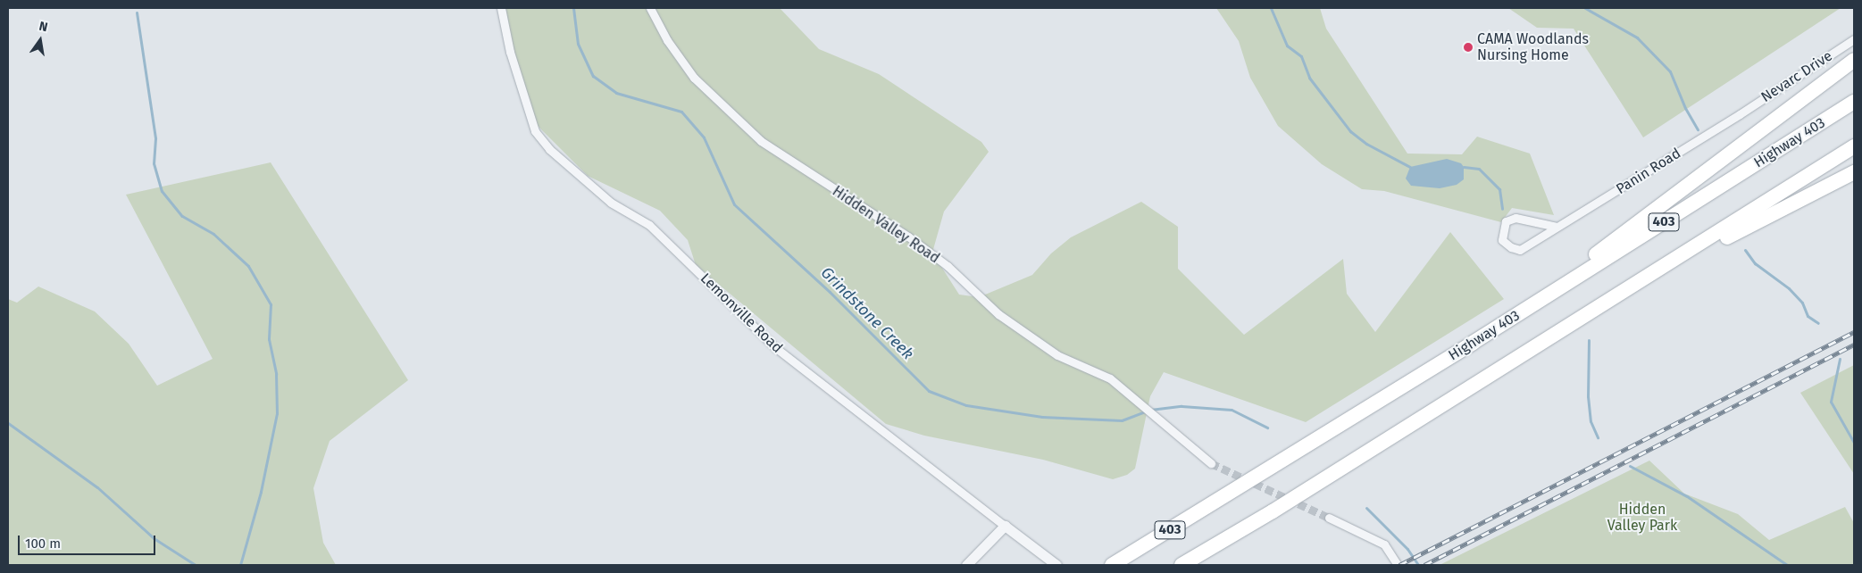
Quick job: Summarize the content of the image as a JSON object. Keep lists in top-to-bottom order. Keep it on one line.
{"streets":{"highway":["Highway 403","403"],"street":["Nevarc Drive","Panin Road","Hidden Valley Road","Lemonville Road"]},"crossings":[["Nevarc Drive","Panin Road"]],"water":["Grindstone Creek"],"parks":["Hidden Valley Park"],"places":["CAMA Woodlands Nursing Home"],"scale_bar":"100 m","north":"top"}
